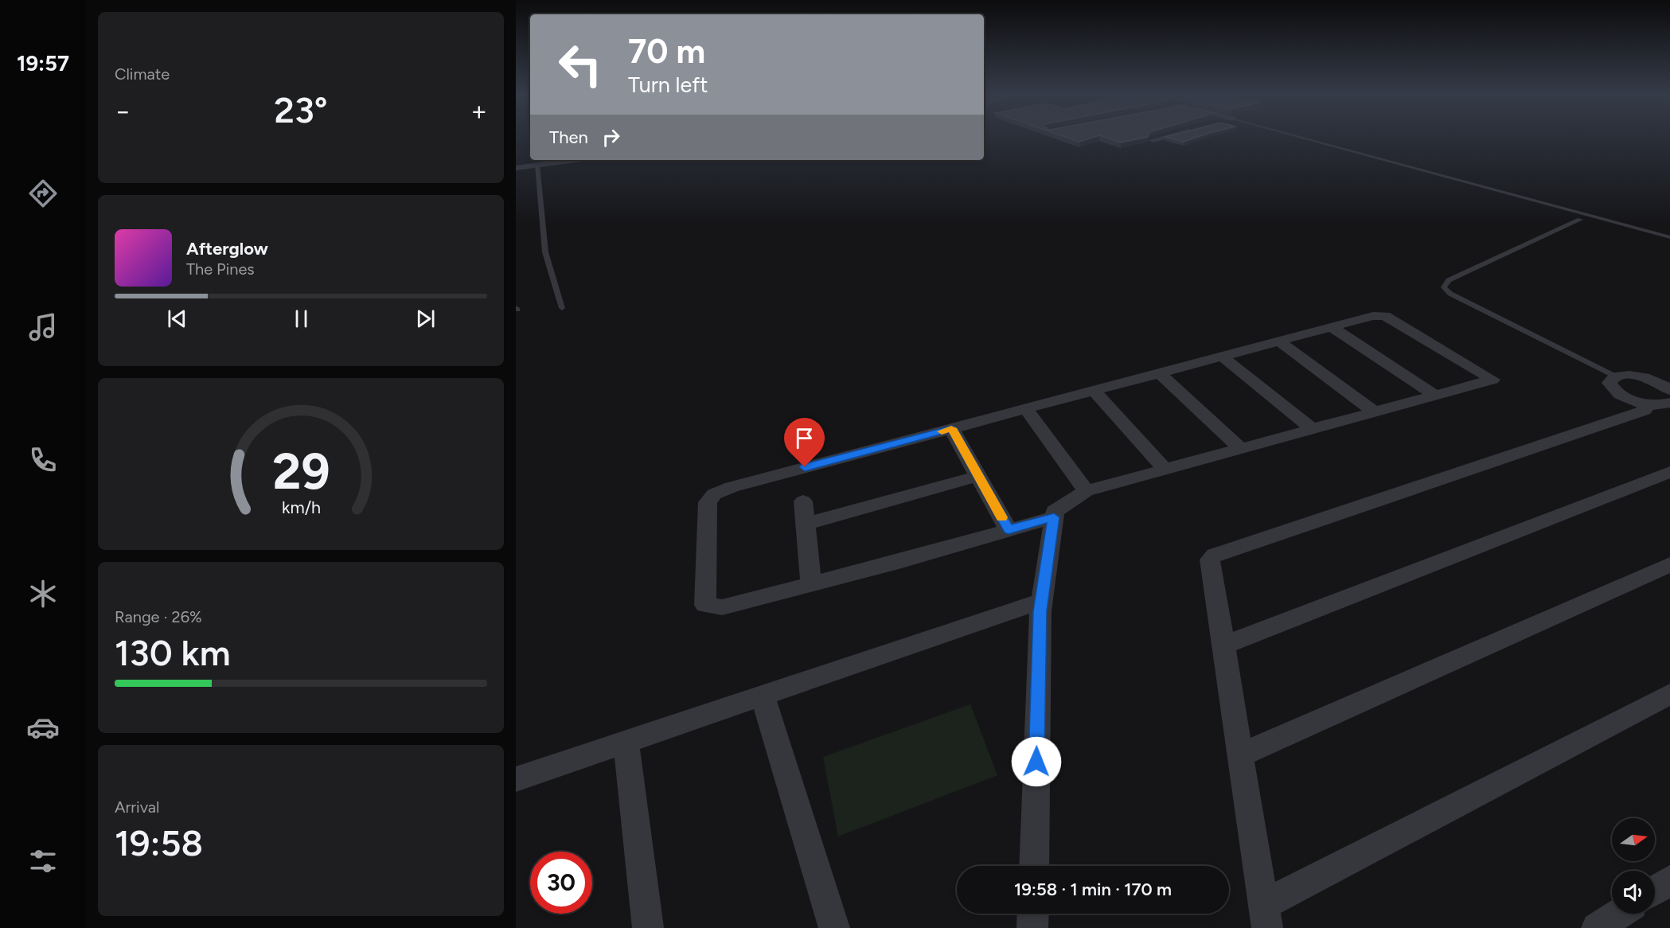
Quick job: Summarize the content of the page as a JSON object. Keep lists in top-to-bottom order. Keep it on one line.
{"north":"right","page":{"tabs":"19:57","tile":["Climate",["Range · 26%","130 km"],["Arrival","19:58"]],"turn":["70 m","Turn left"],"heat":["−","23°","+"],"then":"Then","song":["Afterglow","The Pines"],"limit":"30","trip":"19:58 · 1 min · 170 m","gauge":["29","km/h"]}}
